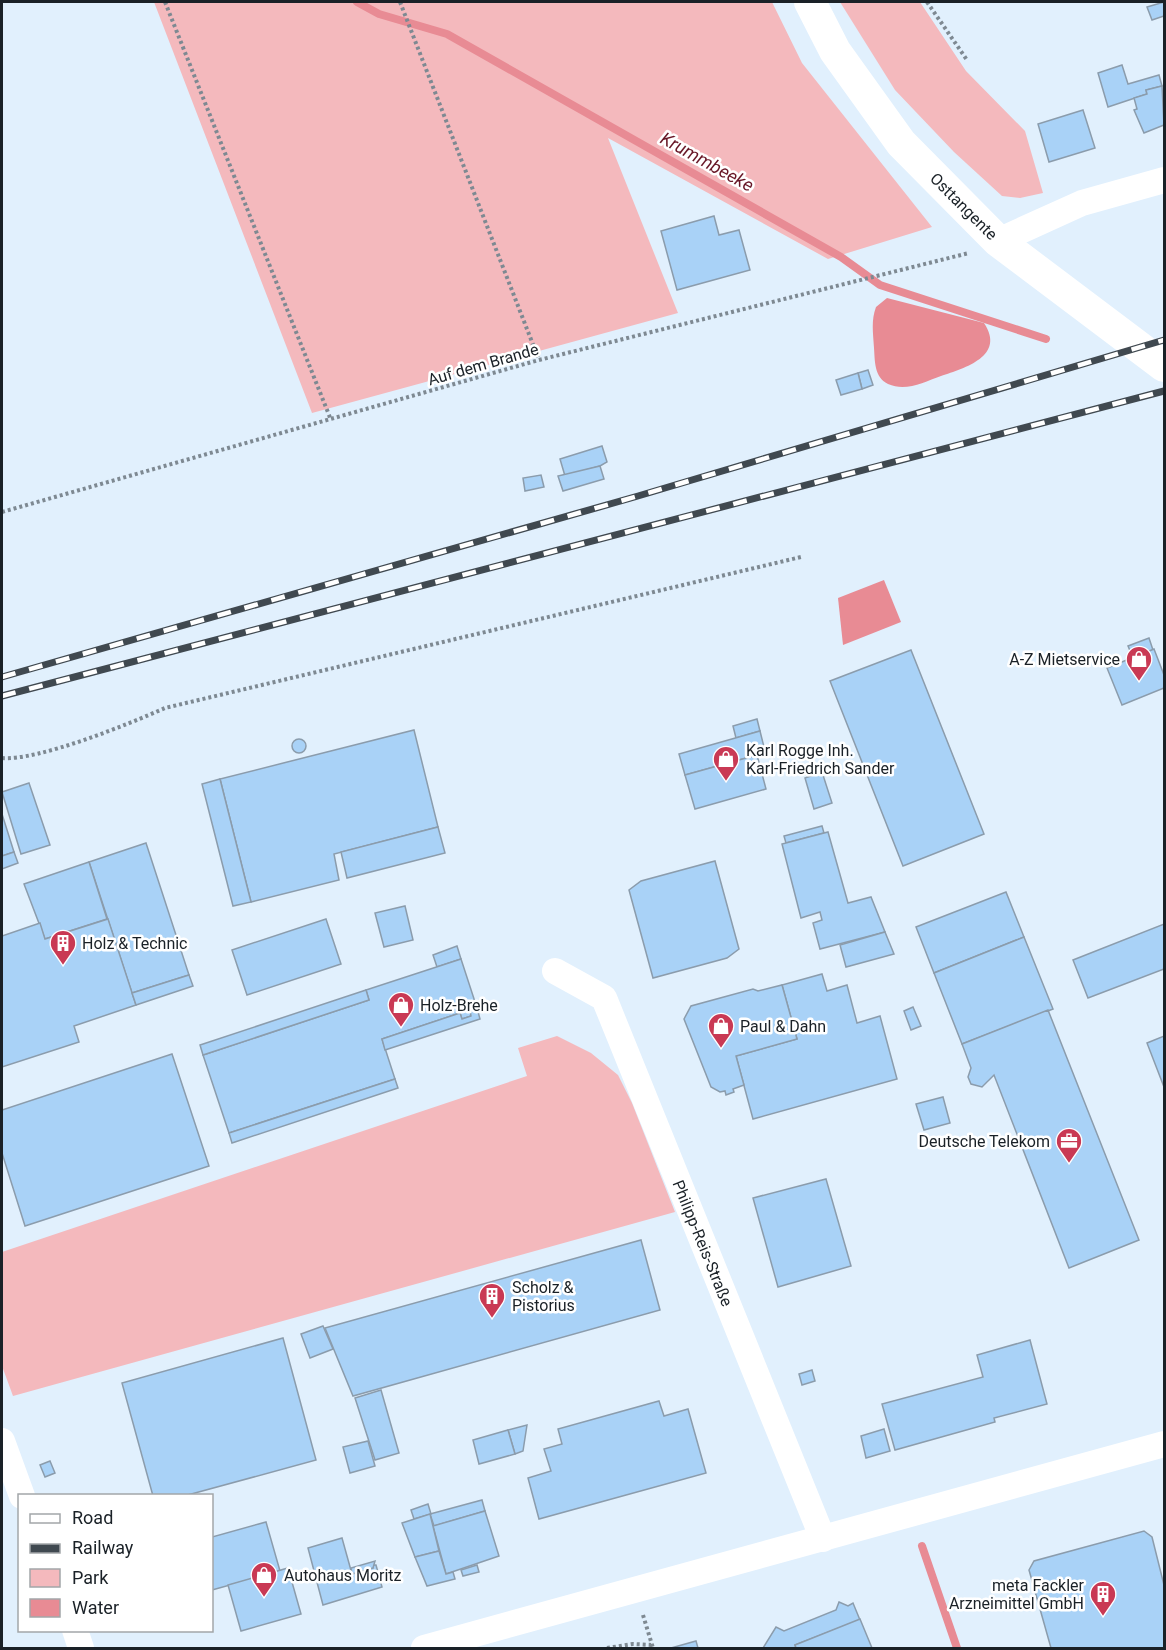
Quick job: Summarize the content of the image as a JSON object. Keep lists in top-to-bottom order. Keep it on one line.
{"streets":{"street":["Osttangente","Philipp-Reis-Straße"],"path":["Auf dem Brande"]},"crossings":[["Osttangente","Auf dem Brande"]],"water":["Krummbeeke"],"places":{"shop":["A-Z Mietservice","Karl Rogge Inh. Karl-Friedrich Sander","Holz-Brehe","Paul & Dahn","Autohaus Moritz"],"building":["Holz & Technic","Scholz & Pistorius","meta Fackler Arzneimittel GmbH"],"office":["Deutsche Telekom"]},"legend":["Road","Railway","Park","Water"]}
